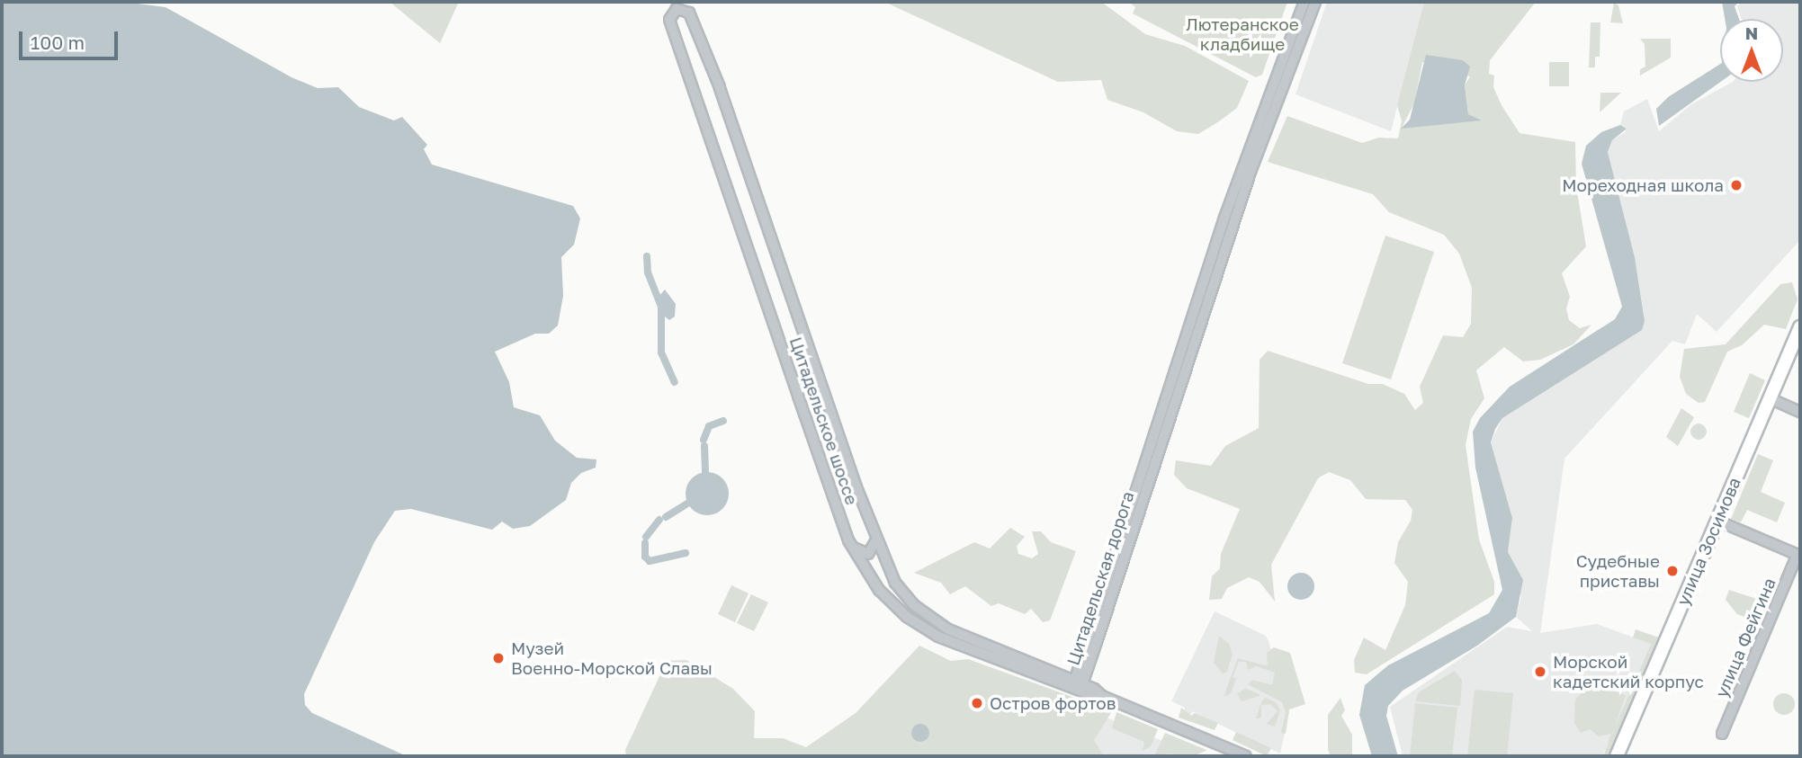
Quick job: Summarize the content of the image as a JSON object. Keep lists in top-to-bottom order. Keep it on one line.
{"streets":{"main road":["улица Зосимова"],"street":["Цитадельское шоссе","Цитадельская дорога","улица Фейгина"]},"crossings":[["Цитадельское шоссе","Цитадельская дорога"]],"parks":["Лютеранское кладбище"],"places":["Мореходная школа","Судебные приставы","Музей Военно-Морской Славы","Морской кадетский корпус","Остров фортов"],"scale_bar":"100 m","north":"top"}
